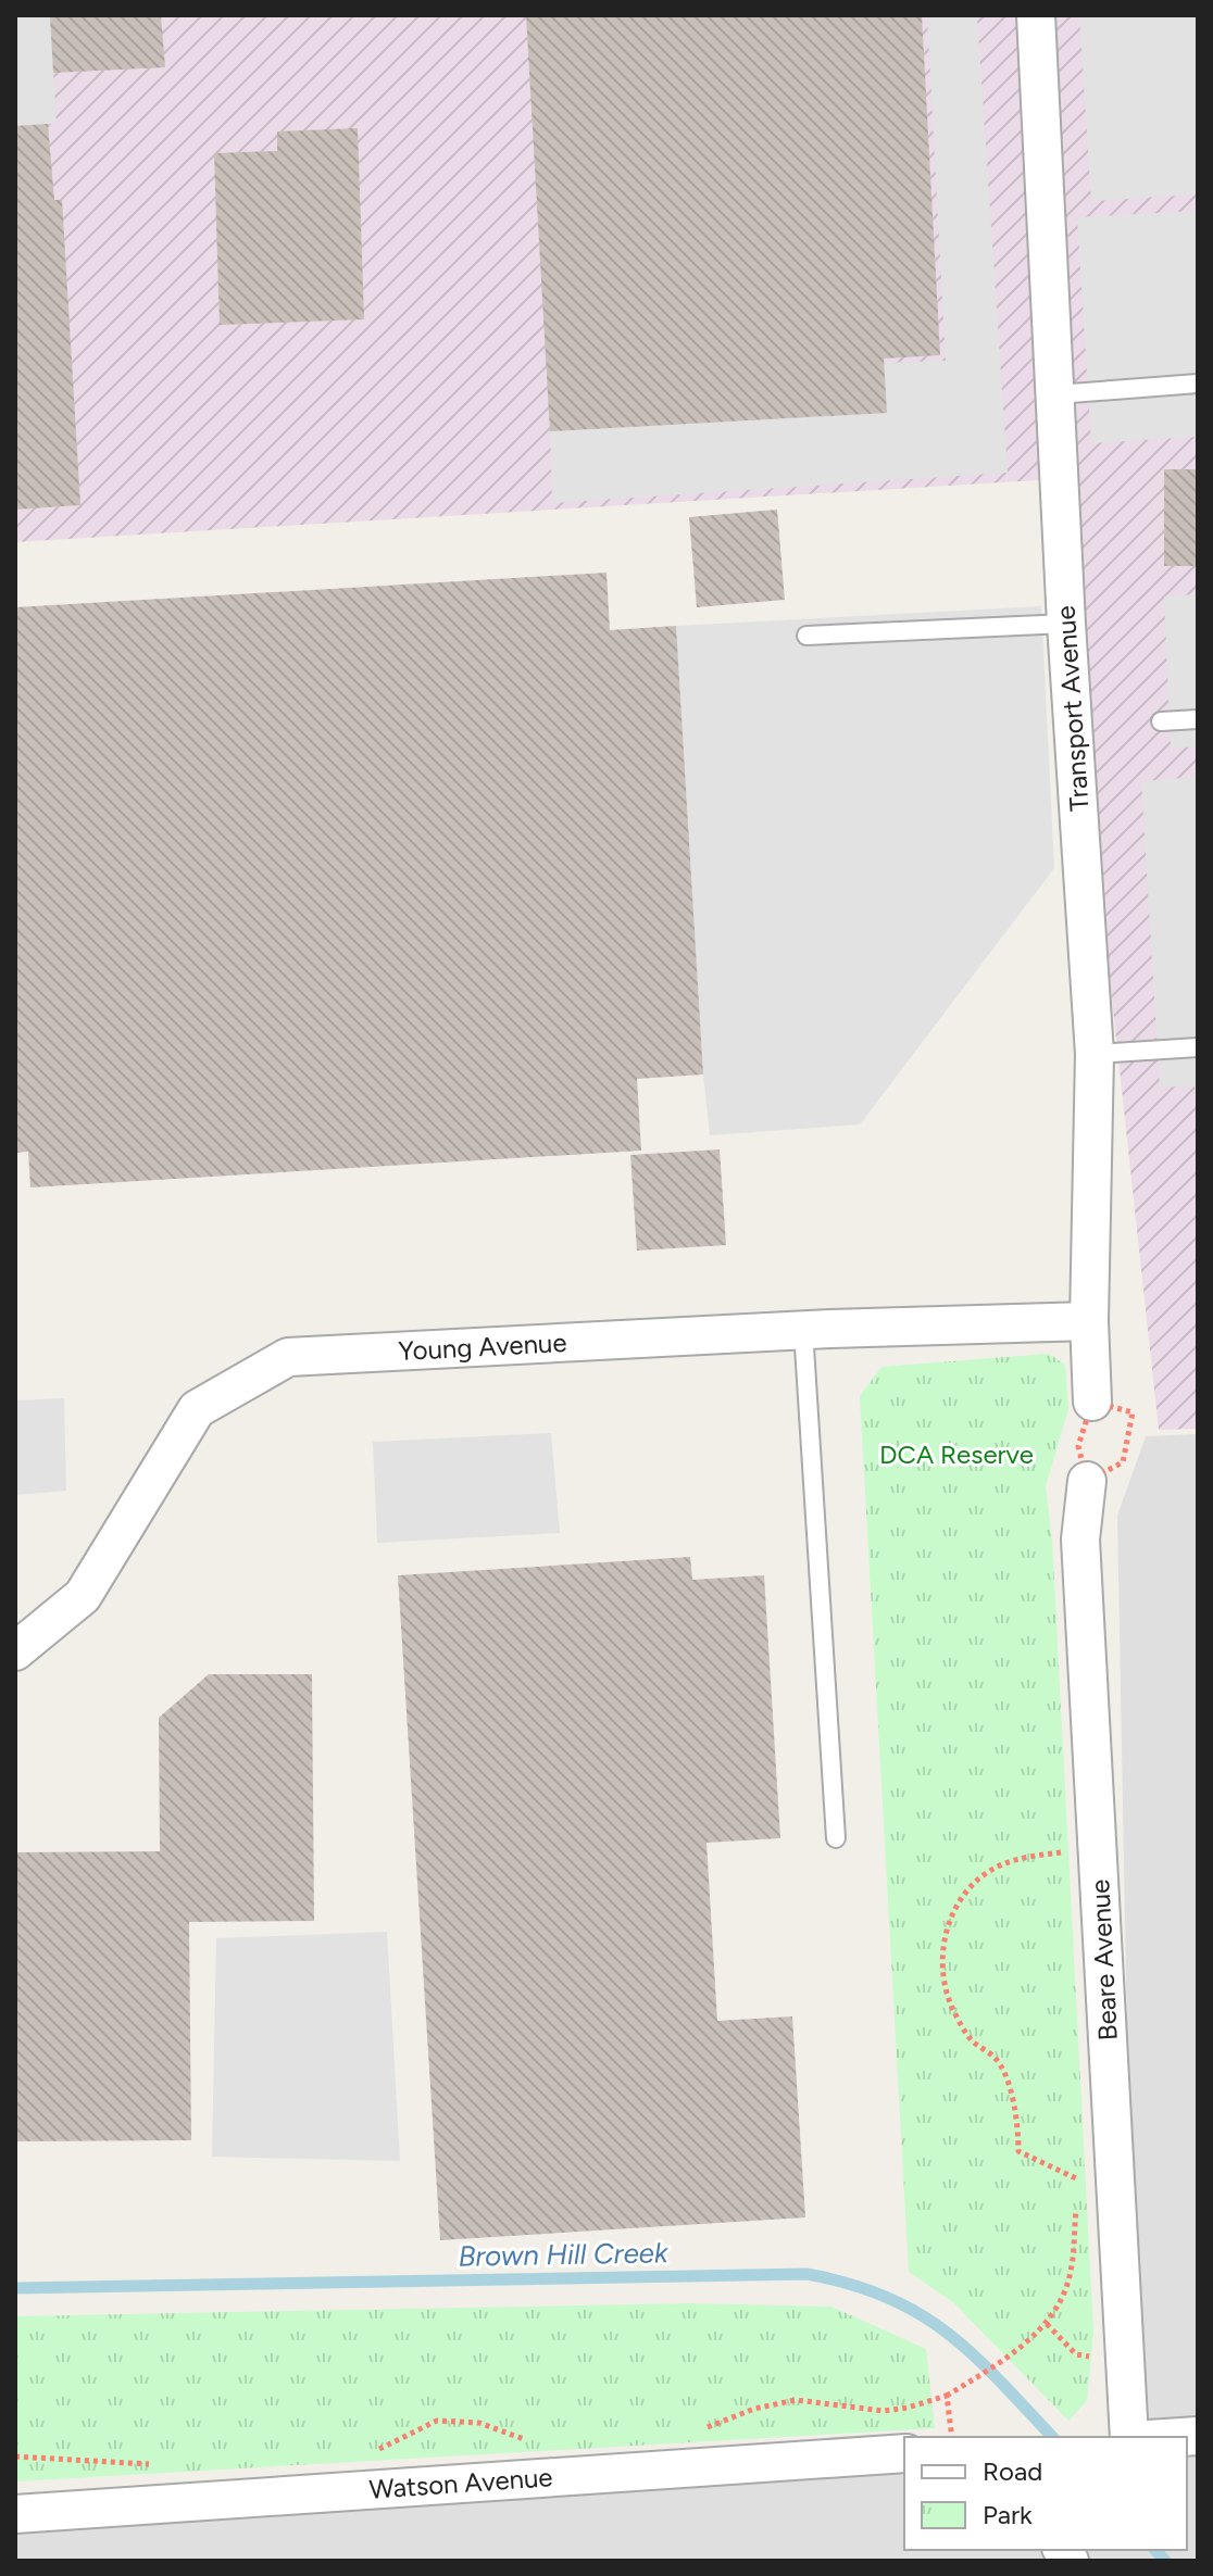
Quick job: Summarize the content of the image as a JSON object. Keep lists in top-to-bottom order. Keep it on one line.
{"streets":{"street":["Transport Avenue","Young Avenue","Beare Avenue","Watson Avenue"]},"crossings":[["Transport Avenue","Young Avenue"]],"water":["Brown Hill Creek"],"parks":["DCA Reserve"],"legend":["Road","Park"]}
